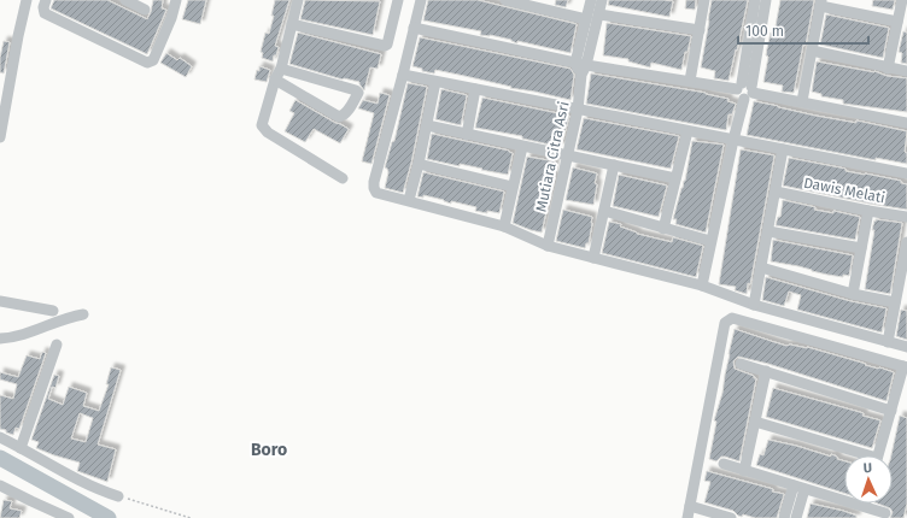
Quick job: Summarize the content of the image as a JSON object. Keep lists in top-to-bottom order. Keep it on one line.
{"streets":{"street":["Mutiara Citra Asri","Dawis Melati"]},"districts":["Boro"],"scale_bar":"100 m","north":"top"}
